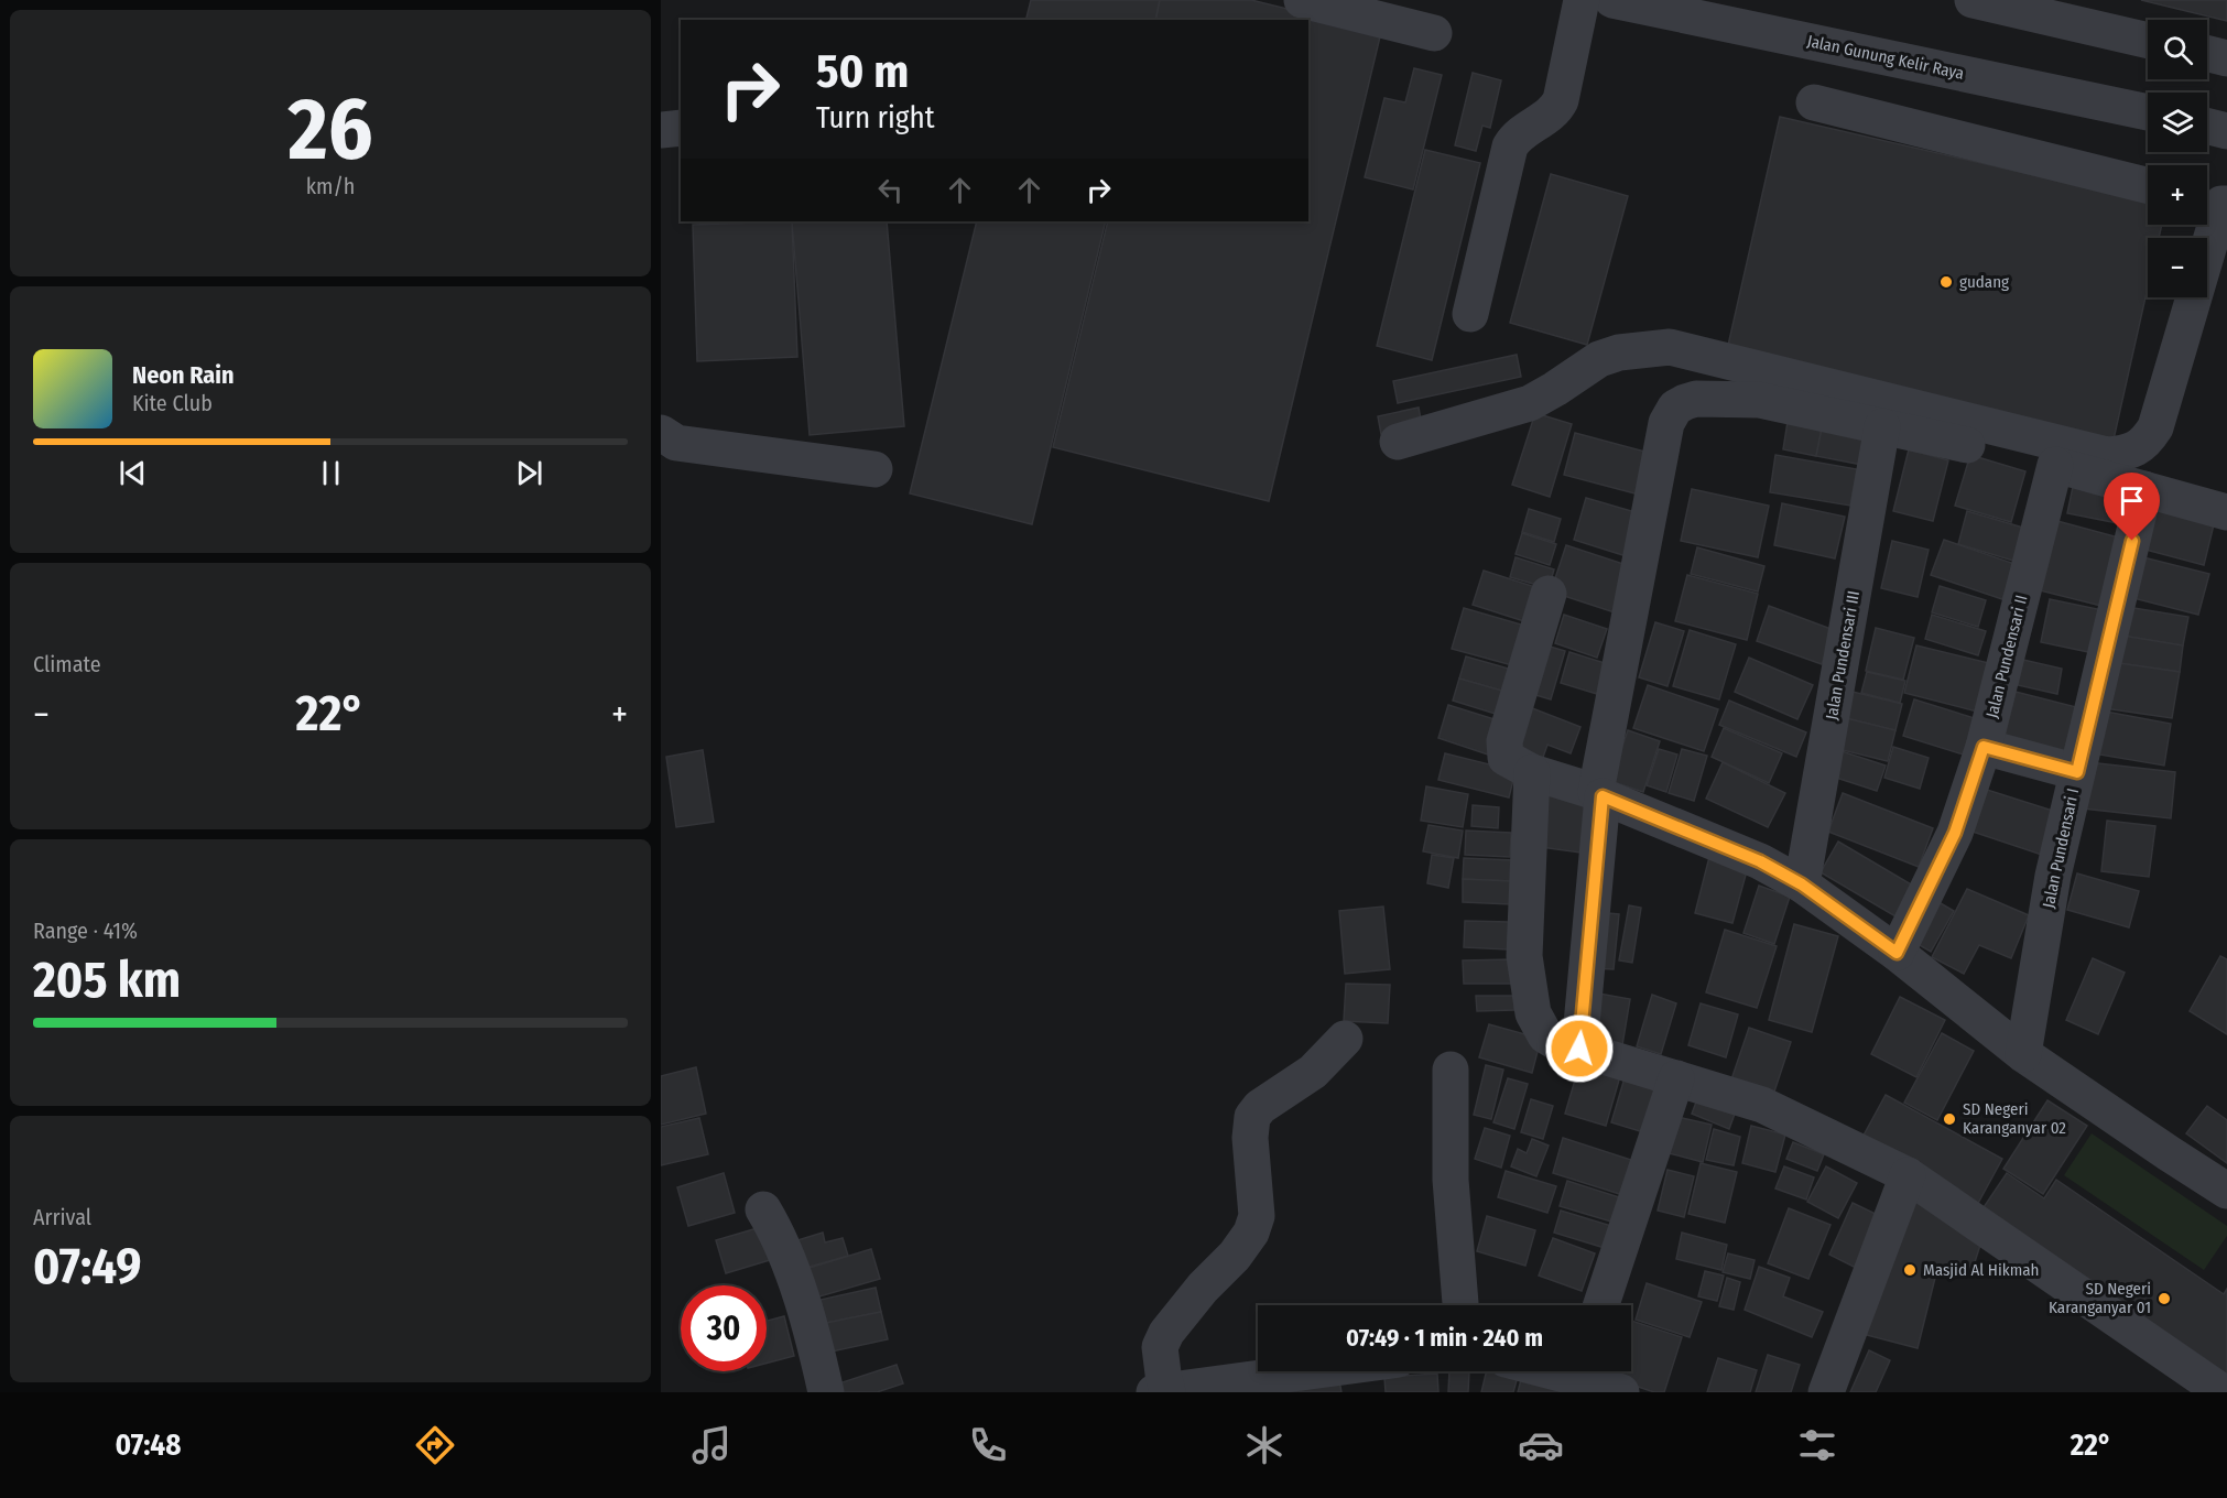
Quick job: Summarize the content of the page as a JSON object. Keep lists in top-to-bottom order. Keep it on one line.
{"streets":{"street":["Jalan Gunung Kelir Raya","Jalan Pundensari III","Jalan Pundensari II","Jalan Pundensari I"]},"places":["gudang","SD Negeri Karanganyar 02","Masjid Al Hikmah","SD Negeri Karanganyar 01"],"page":{"tile":[["26","km/h"],"Climate",["Range · 41%","205 km"],["Arrival","07:49"]],"map_buttons":["+","−"],"turn":["50 m","Turn right"],"song":["Neon Rain","Kite Club"],"heat":["−","22°","+"],"limit":"30","trip":"07:49 · 1 min · 240 m","tabs":["07:48","22°"]}}
